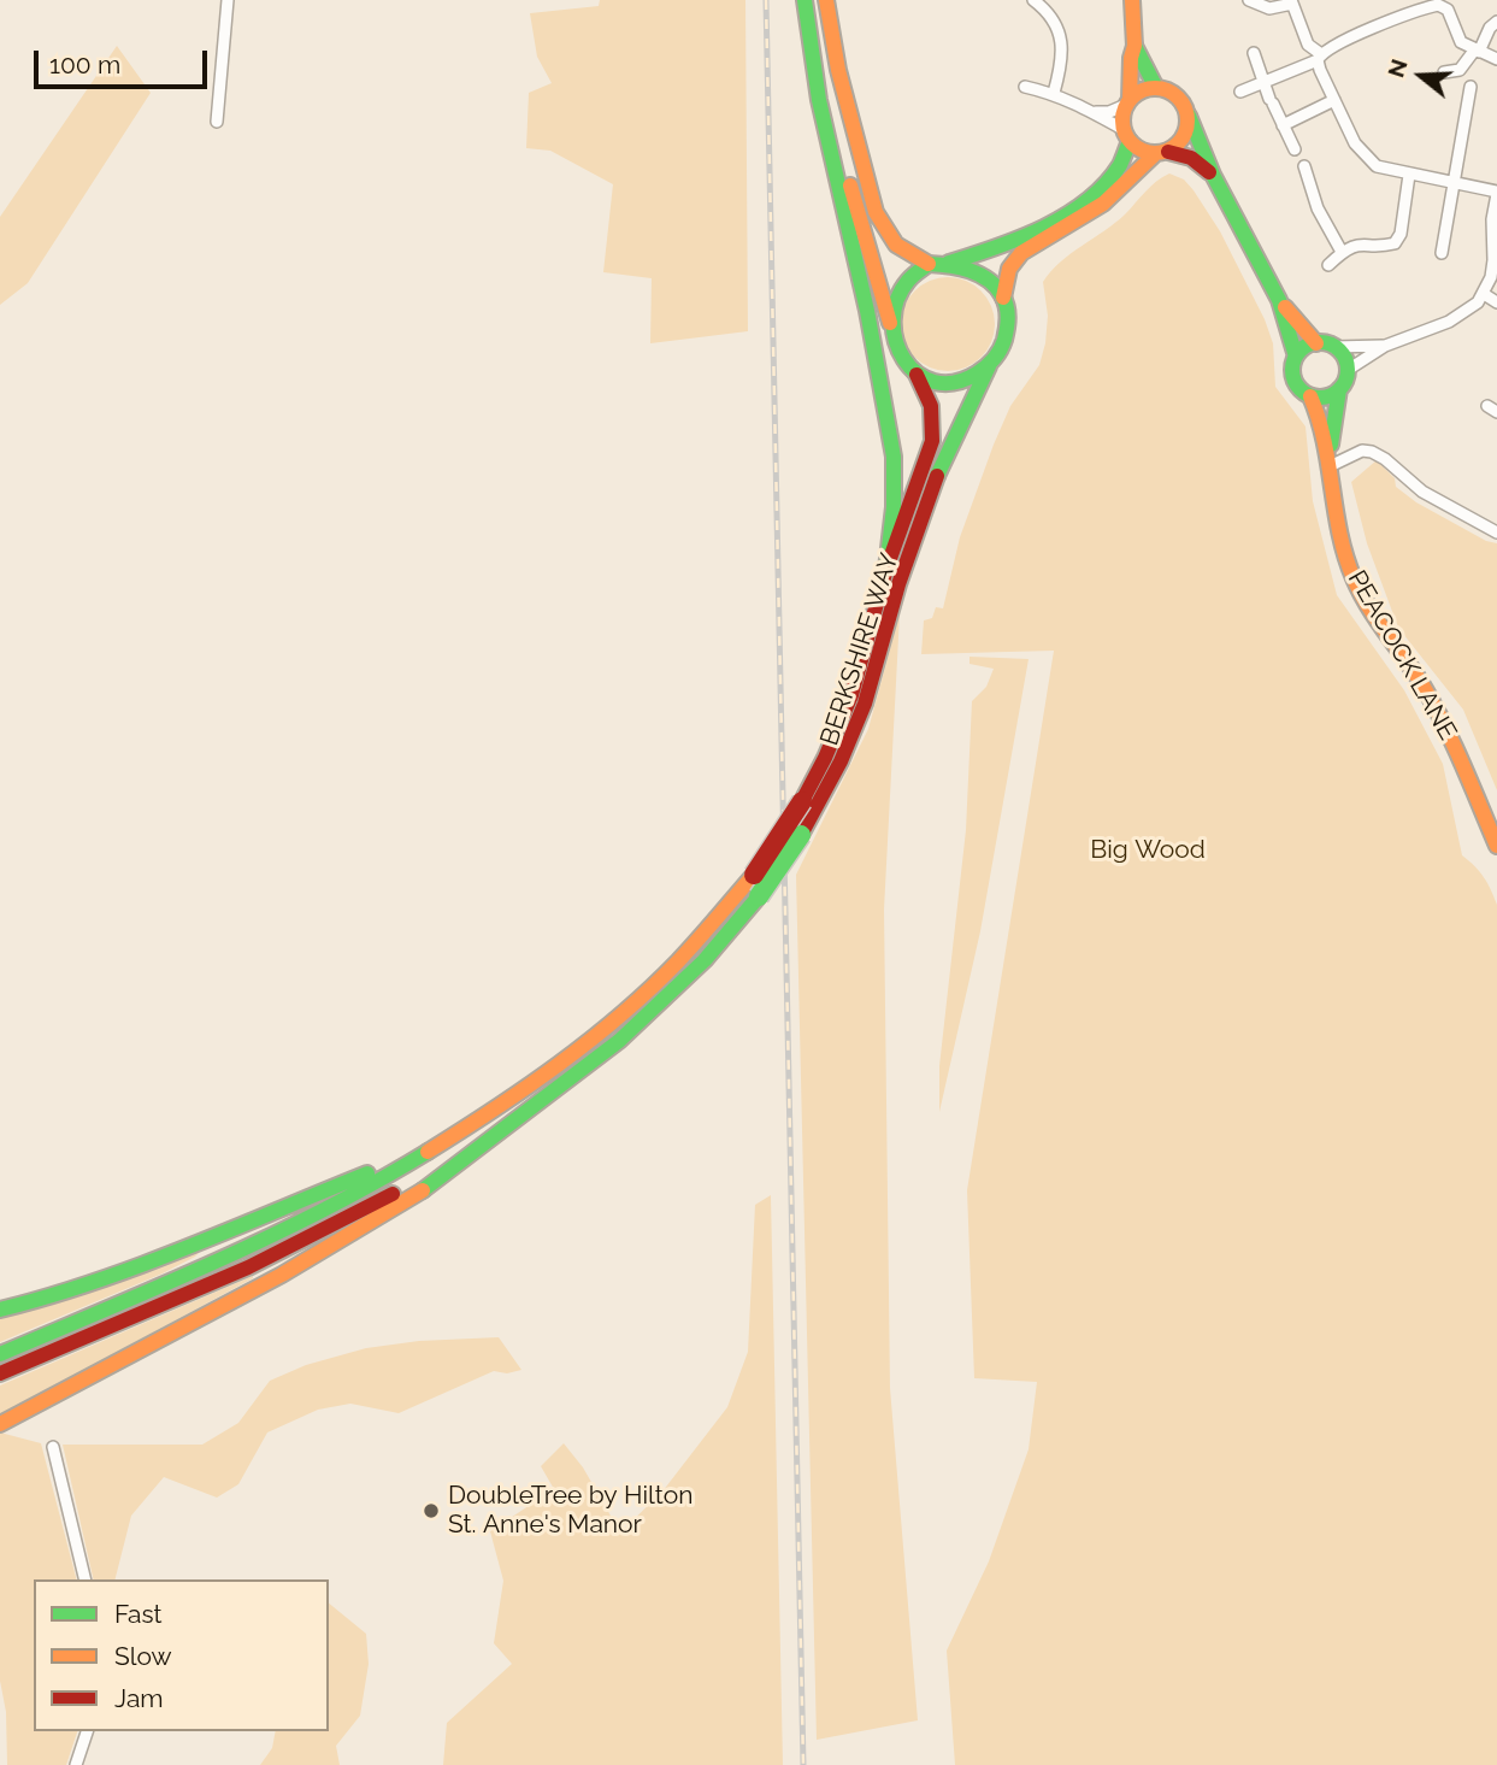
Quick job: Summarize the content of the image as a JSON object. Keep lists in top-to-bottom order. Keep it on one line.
{"streets":{"main road":["BERKSHIRE WAY","PEACOCK LANE"]},"parks":["Big Wood"],"places":["DoubleTree by Hilton St. Anne's Manor"],"legend":["Fast","Slow","Jam"],"scale_bar":"100 m","north":"left"}
